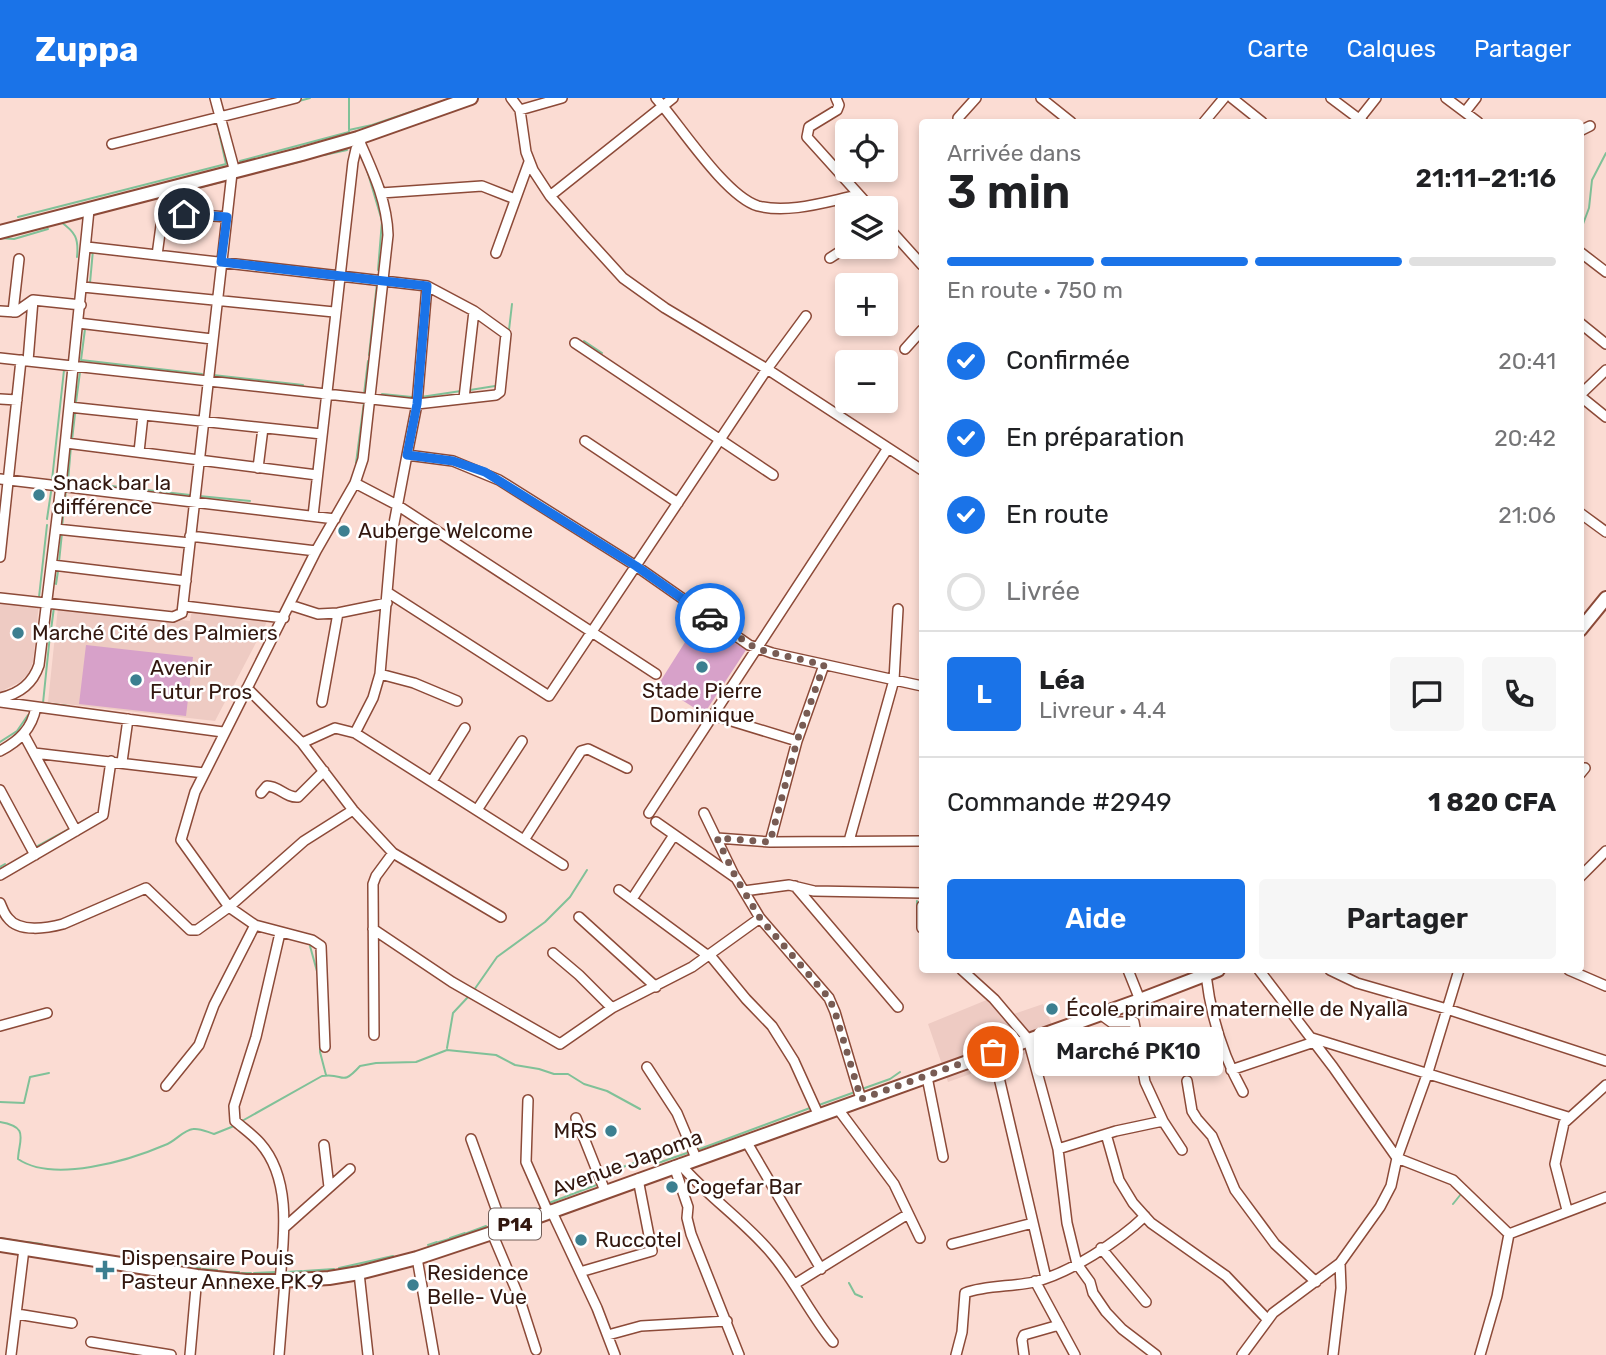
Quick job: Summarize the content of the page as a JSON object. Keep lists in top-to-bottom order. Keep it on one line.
{"streets":{"main road":["Avenue Japoma","P14"]},"crossings":[["Avenue Japoma","P14"]],"places":{"other":["Snack bar la différence","Auberge Welcome","Marché Cité des Palmiers","Stade Pierre Dominique","Avenir Futur Pros","École primaire maternelle de Nyalla","Marché PK10","MRS","Cogefar Bar","Ruccotel","Residence Belle- Vue"],"health":["Dispensaire Pouis Pasteur Annexe PK 9"]},"page":{"header":"Zuppa","nav":["Carte","Calques","Partager"],"map_buttons":["+","−"],"heading":["3 min","Arrivée dans","21:11–21:16"],"panel":["Léa","Livreur · 4.4","Commande #2949","1 820 CFA"],"bar":"En route · 750 m","list":[["Confirmée","20:41"],["En préparation","20:42"],["En route","21:06"],"Livrée"],"round":"L","buttons":["Aide","Partager"],"bubble":"Marché PK10"}}
